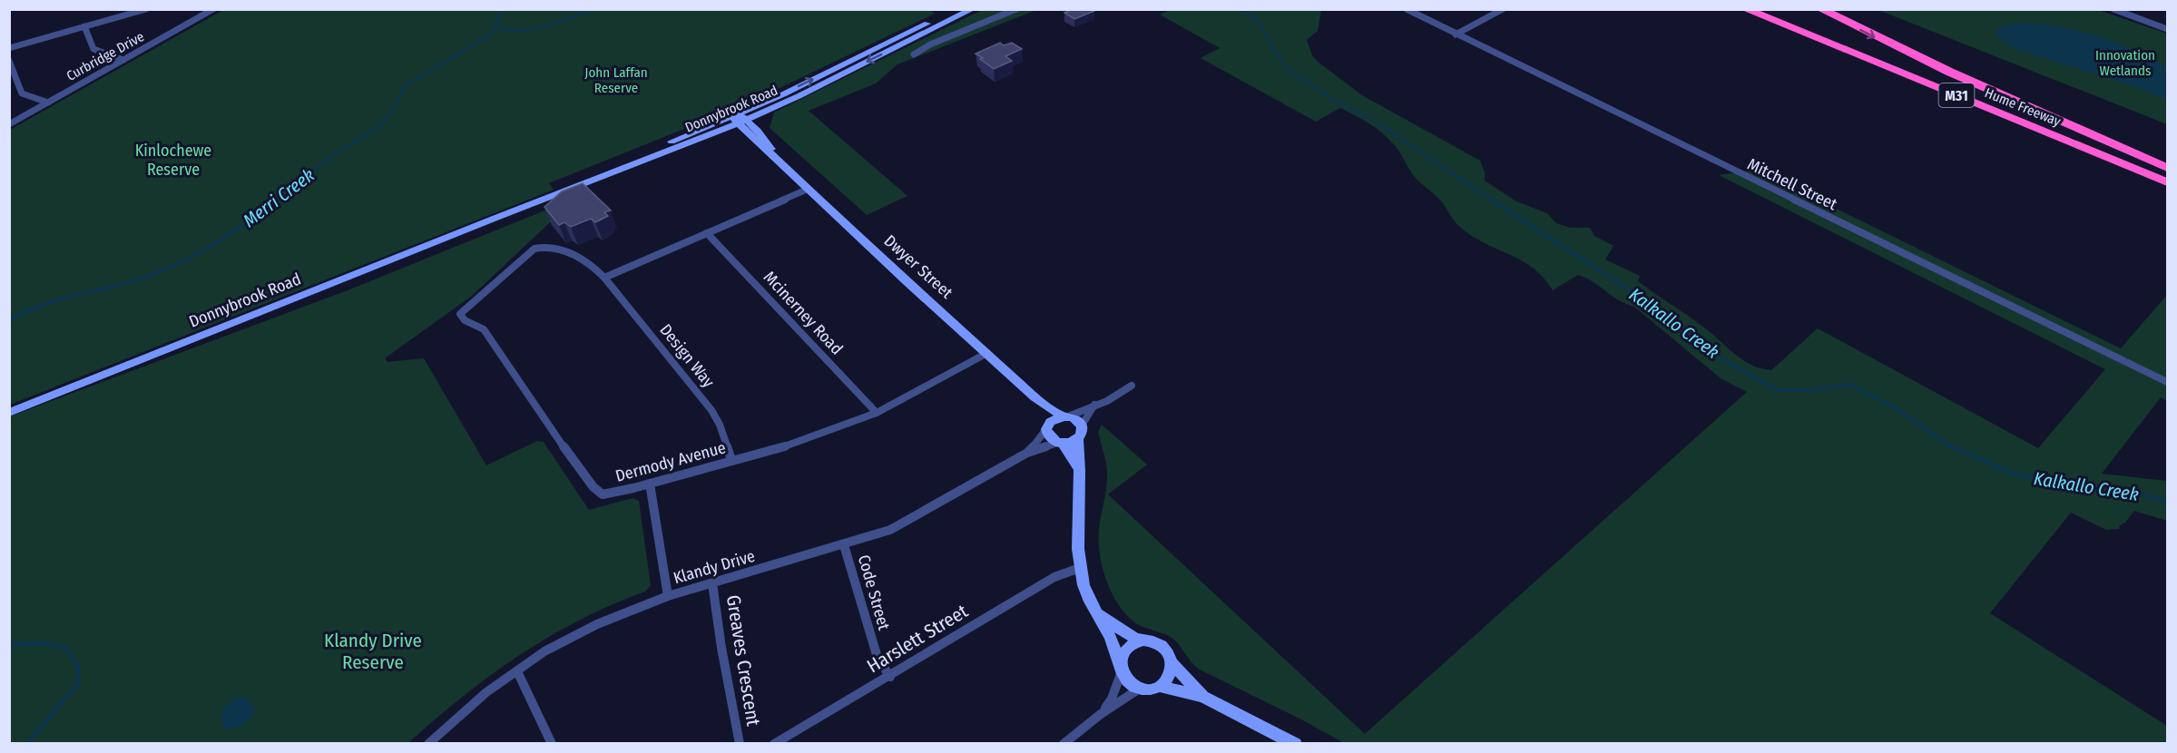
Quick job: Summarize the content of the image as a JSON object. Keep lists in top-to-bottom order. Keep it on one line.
{"streets":{"highway":["M31","Hume Freeway"],"main road":["Donnybrook Road","Dwyer Street"],"street":["Curbridge Drive","Mitchell Street","Mcinerney Road","Design Way","Dermody Avenue","Klandy Drive","Code Street","Harslett Street","Greaves Crescent"]},"crossings":[["Donnybrook Road","Dwyer Street"],["Dwyer Street","Dermody Avenue"],["Dwyer Street","Klandy Drive"],["Mcinerney Road","Dermody Avenue"],["Design Way","Dermody Avenue"],["Klandy Drive","Code Street"],["Klandy Drive","Greaves Crescent"],["Code Street","Harslett Street"]],"water":["Merri Creek","Kalkallo Creek"],"parks":["Innovation Wetlands","John Laffan Reserve","Kinlochewe Reserve","Klandy Drive Reserve"]}
